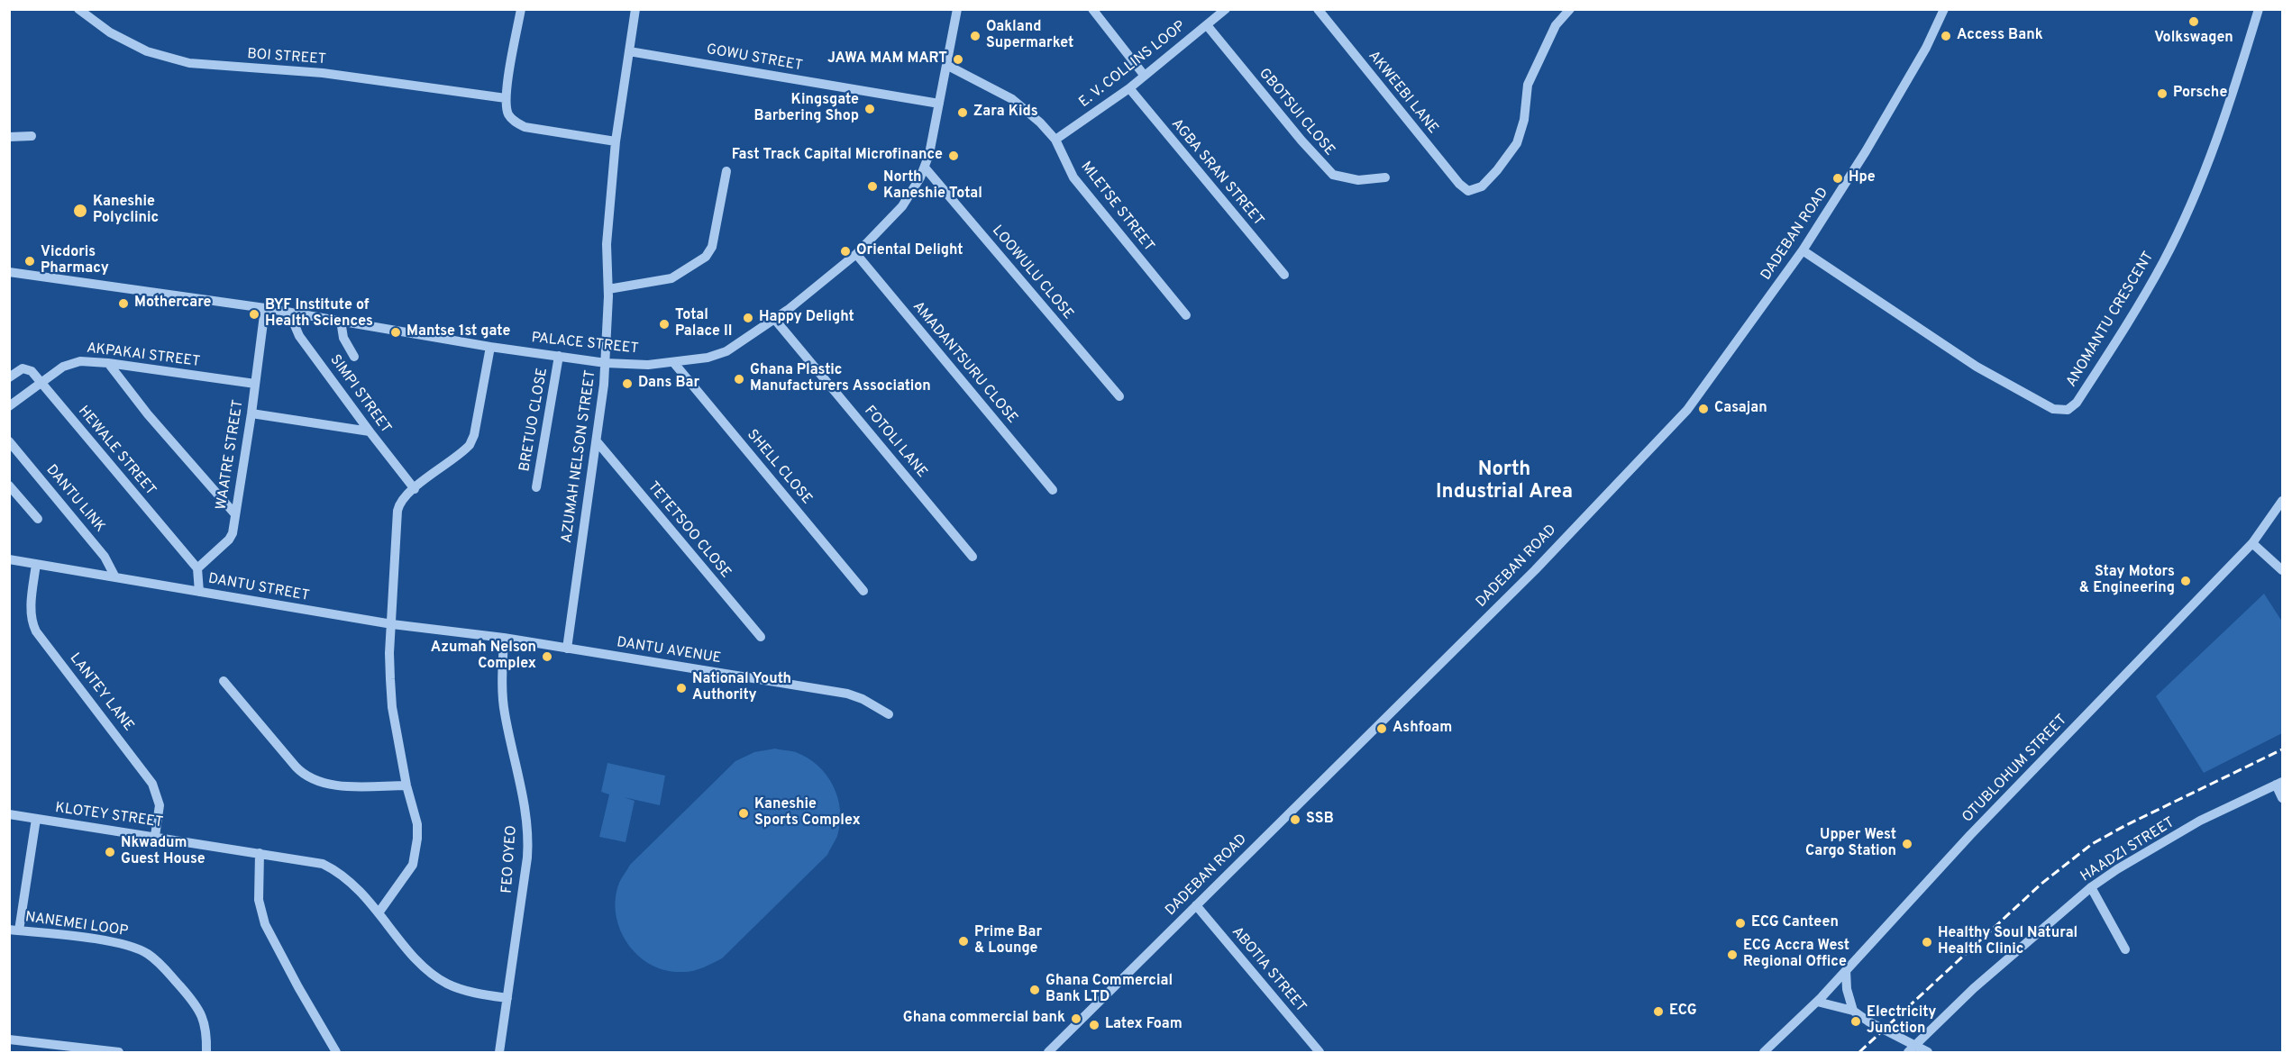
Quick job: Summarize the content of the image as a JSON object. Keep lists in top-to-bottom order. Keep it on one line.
{"streets":{"street":["BOI STREET","GOWU STREET","E. V. COLLINS LOOP","AKWEEBI LANE","GBOTSUI CLOSE","AGBA SRAN STREET","MLETSE STREET","DADEBAN ROAD","LOOWULU CLOSE","ANOMANTU CRESCENT","PALACE STREET","AKPAKAI STREET","AMADANTSURU CLOSE","SIMPI STREET","BRETUO CLOSE","FOTOLI LANE","HEWALE STREET","WAATRE STREET","AZUMAH NELSON STREET","SHELL CLOSE","DANTU LINK","TETETSOO CLOSE","DANTU STREET","DANTU AVENUE","LANTEY LANE","OTUBLOHUM STREET","KLOTEY STREET","HAADZI STREET","FEO OYEO","NANEMEI LOOP","ABOTIA STREET"]},"crossings":[["GOWU STREET","PALACE STREET"],["GOWU STREET","AZUMAH NELSON STREET"],["E. V. COLLINS LOOP","GBOTSUI CLOSE"],["E. V. COLLINS LOOP","AGBA SRAN STREET"],["E. V. COLLINS LOOP","MLETSE STREET"],["MLETSE STREET","PALACE STREET"],["DADEBAN ROAD","ANOMANTU CRESCENT"],["DADEBAN ROAD","ABOTIA STREET"],["LOOWULU CLOSE","PALACE STREET"],["PALACE STREET","AMADANTSURU CLOSE"],["PALACE STREET","SIMPI STREET"],["PALACE STREET","BRETUO CLOSE"],["PALACE STREET","FOTOLI LANE"],["PALACE STREET","WAATRE STREET"],["PALACE STREET","AZUMAH NELSON STREET"],["PALACE STREET","SHELL CLOSE"],["AKPAKAI STREET","HEWALE STREET"],["AKPAKAI STREET","WAATRE STREET"],["HEWALE STREET","WAATRE STREET"],["AZUMAH NELSON STREET","TETETSOO CLOSE"],["AZUMAH NELSON STREET","DANTU AVENUE"],["DANTU LINK","DANTU STREET"],["DANTU STREET","DANTU AVENUE"],["DANTU STREET","LANTEY LANE"],["DANTU STREET","FEO OYEO"],["DANTU AVENUE","FEO OYEO"],["LANTEY LANE","KLOTEY STREET"],["KLOTEY STREET","FEO OYEO"]],"districts":["North Industrial Area"],"places":["Volkswagen","Oakland Supermarket","Access Bank","JAWA MAM MART","Porsche","Kingsgate Barbering Shop","Zara Kids","Fast Track Capital Microfinance","Hpe","North Kaneshie Total","Kaneshie Polyclinic","Oriental Delight","Vicdoris Pharmacy","Mothercare","BYF Institute of Health Sciences","Happy Delight","Total Palace II","Mantse 1st gate","Ghana Plastic Manufacturers Association","Dans Bar","Casajan","Stay Motors & Engineering","Azumah Nelson Complex","National Youth Authority","Ashfoam","Kaneshie Sports Complex","SSB","Upper West Cargo Station","Nkwadum Guest House","ECG Canteen","Prime Bar & Lounge","Healthy Soul Natural Health Clinic","ECG Accra West Regional Office","Ghana Commercial Bank LTD","ECG","Ghana commercial bank","Electricity Junction","Latex Foam"]}
